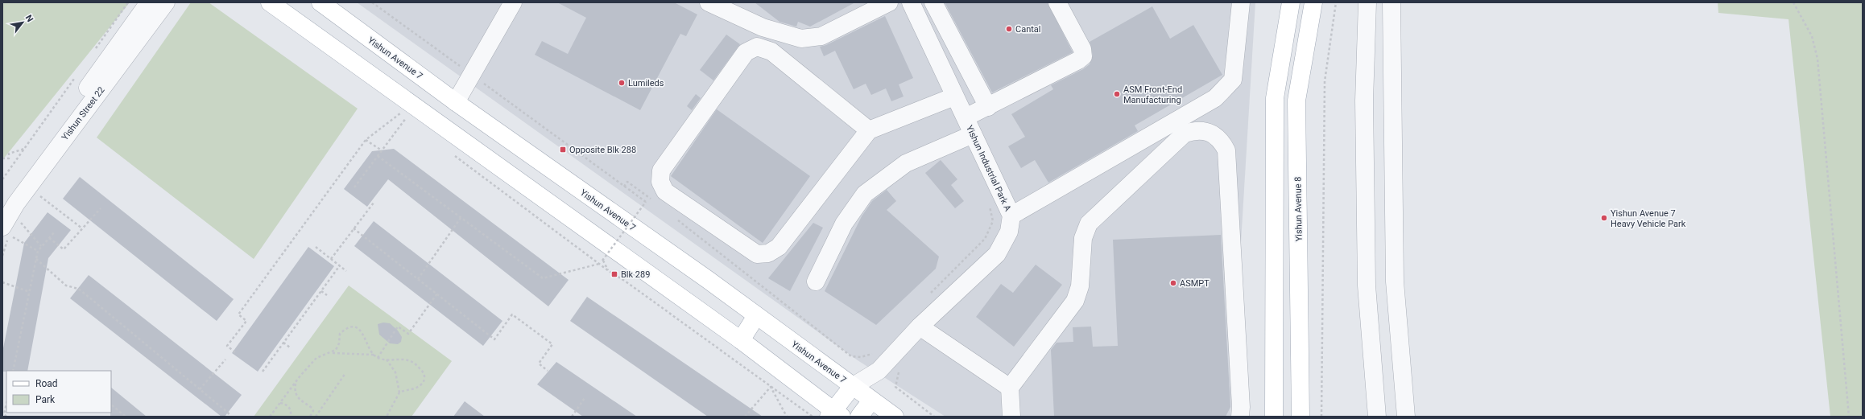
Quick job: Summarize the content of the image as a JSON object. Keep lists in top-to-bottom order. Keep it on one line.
{"streets":{"main road":["Yishun Avenue 7","Yishun Avenue 8"],"street":["Yishun Street 22","Yishun Industrial Park A"]},"crossings":[["Yishun Avenue 7","Yishun Industrial Park A"]],"places":{"other":["Cantal","Lumileds","ASM Front-End Manufacturing","Yishun Avenue 7 Heavy Vehicle Park","ASMPT"],"transit":["Opposite Blk 288","Blk 289"]},"legend":["Road","Park"],"north":"top right"}
